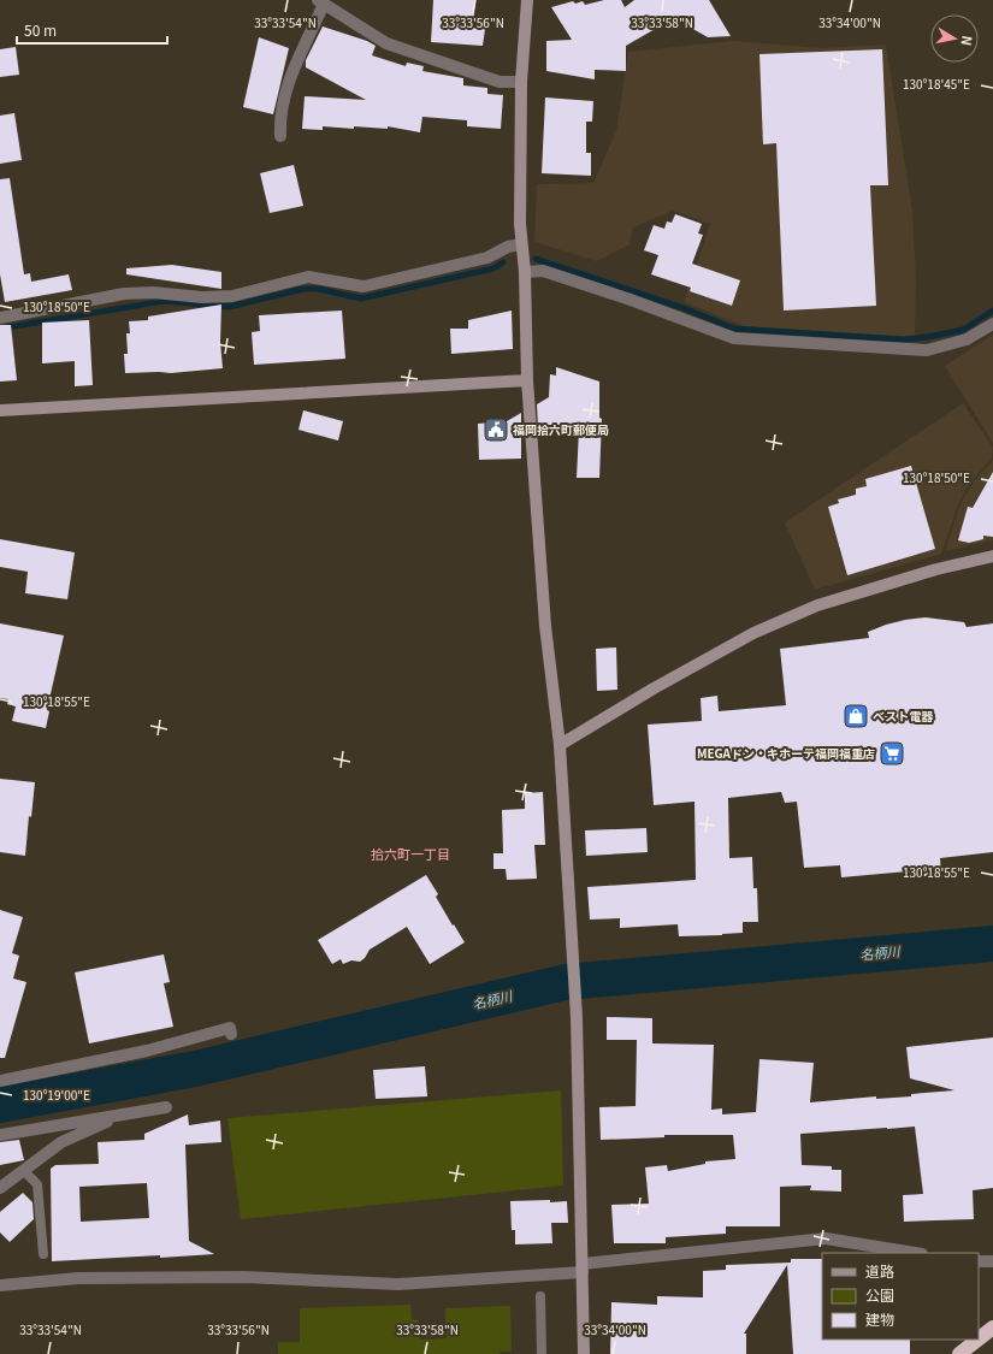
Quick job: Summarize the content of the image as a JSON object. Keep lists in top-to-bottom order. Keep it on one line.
{"districts":["拾六町一丁目"],"water":["名柄川"],"places":{"public building":["福岡拾六町郵便局"],"shop":["ベスト電器"],"supermarket":["MEGAドン・キホーテ福岡福重店"]},"legend":["道路","公園","建物"],"scale_bar":"50 m","north":"right","coordinates":["33°33'54\"N","33°33'56\"N","33°33'58\"N","33°34'00\"N","130°18'45\"E","130°18'50\"E","130°18'55\"E","130°19'00\"E"]}
